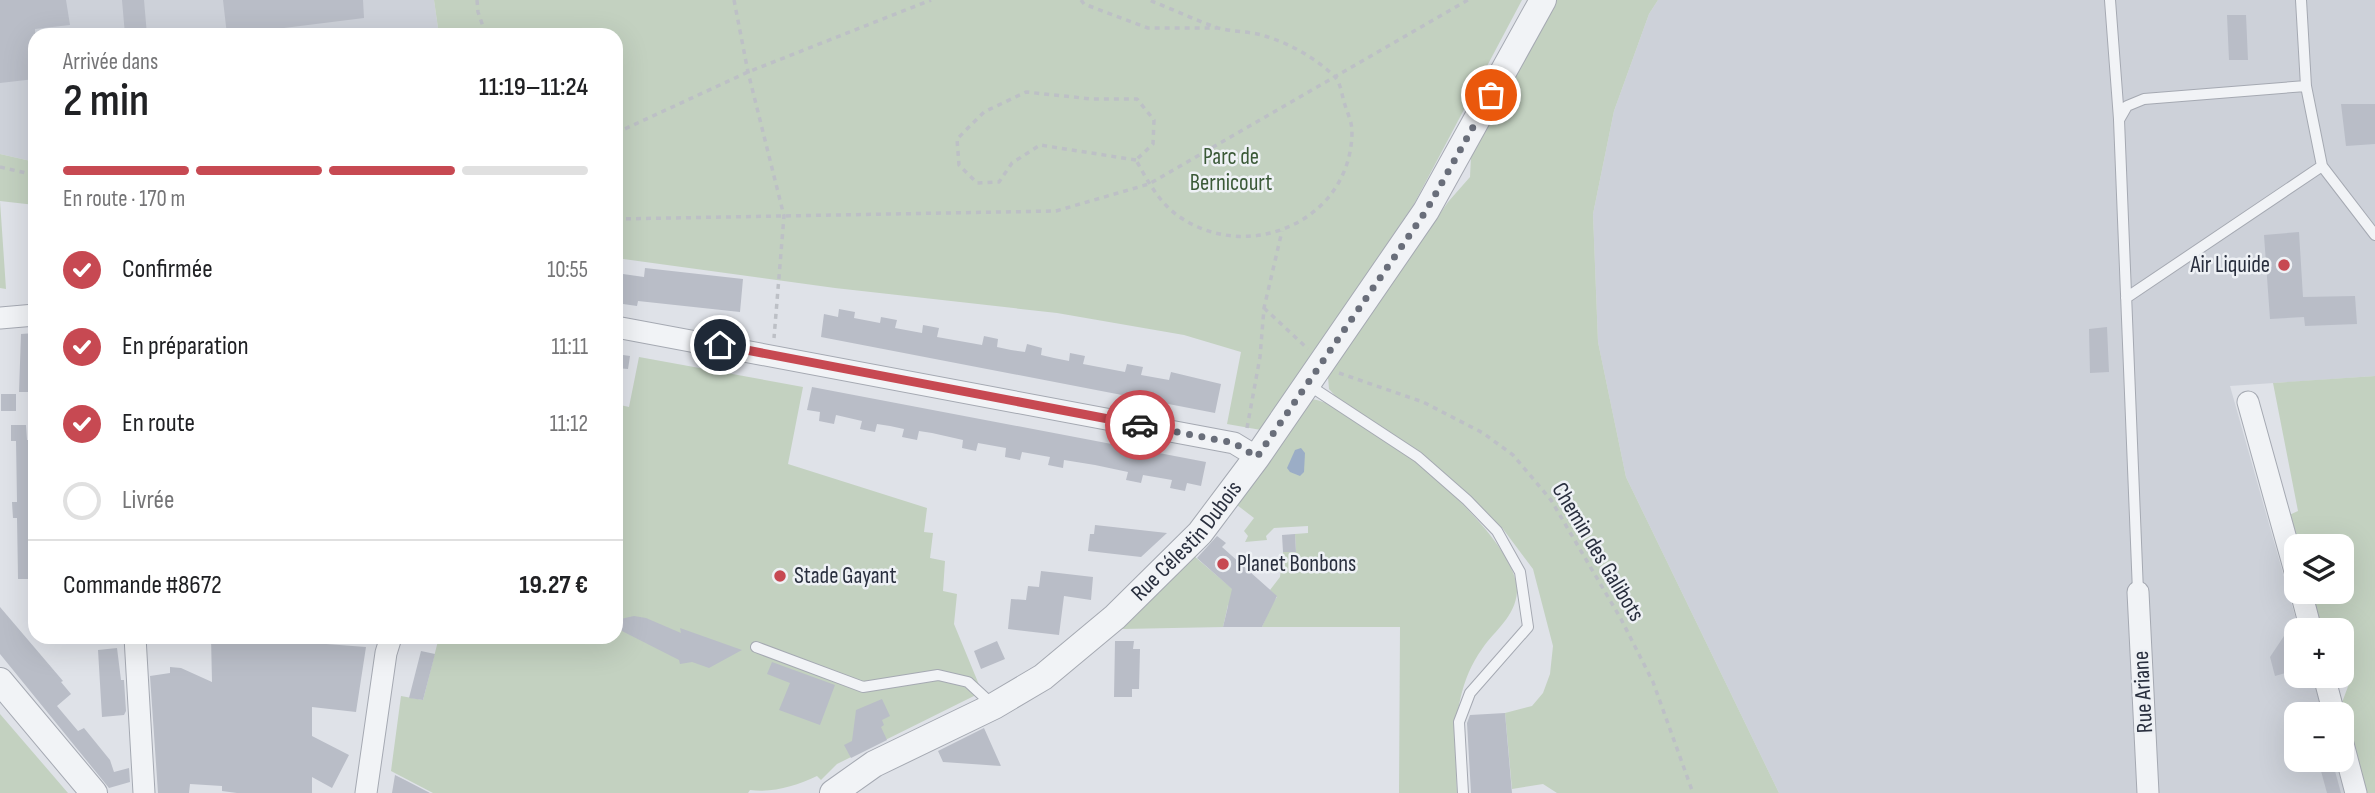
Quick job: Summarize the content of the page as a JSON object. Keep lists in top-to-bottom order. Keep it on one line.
{"streets":{"street":["Rue Célestin Dubois","Rue Ariane"],"path":["Chemin des Galibots"]},"crossings":[["Rue Célestin Dubois","Chemin des Galibots"]],"parks":["Parc de Bernicourt"],"places":["Air Liquide","Planet Bonbons","Stade Gayant"],"page":{"heading":["2 min","Arrivée dans","11:19–11:24"],"panel":["Commande #8672","19.27 €"],"bar":"En route · 170 m","list":[["Confirmée","10:55"],["En préparation","11:11"],["En route","11:12"],"Livrée"],"map_buttons":["+","−"]}}
